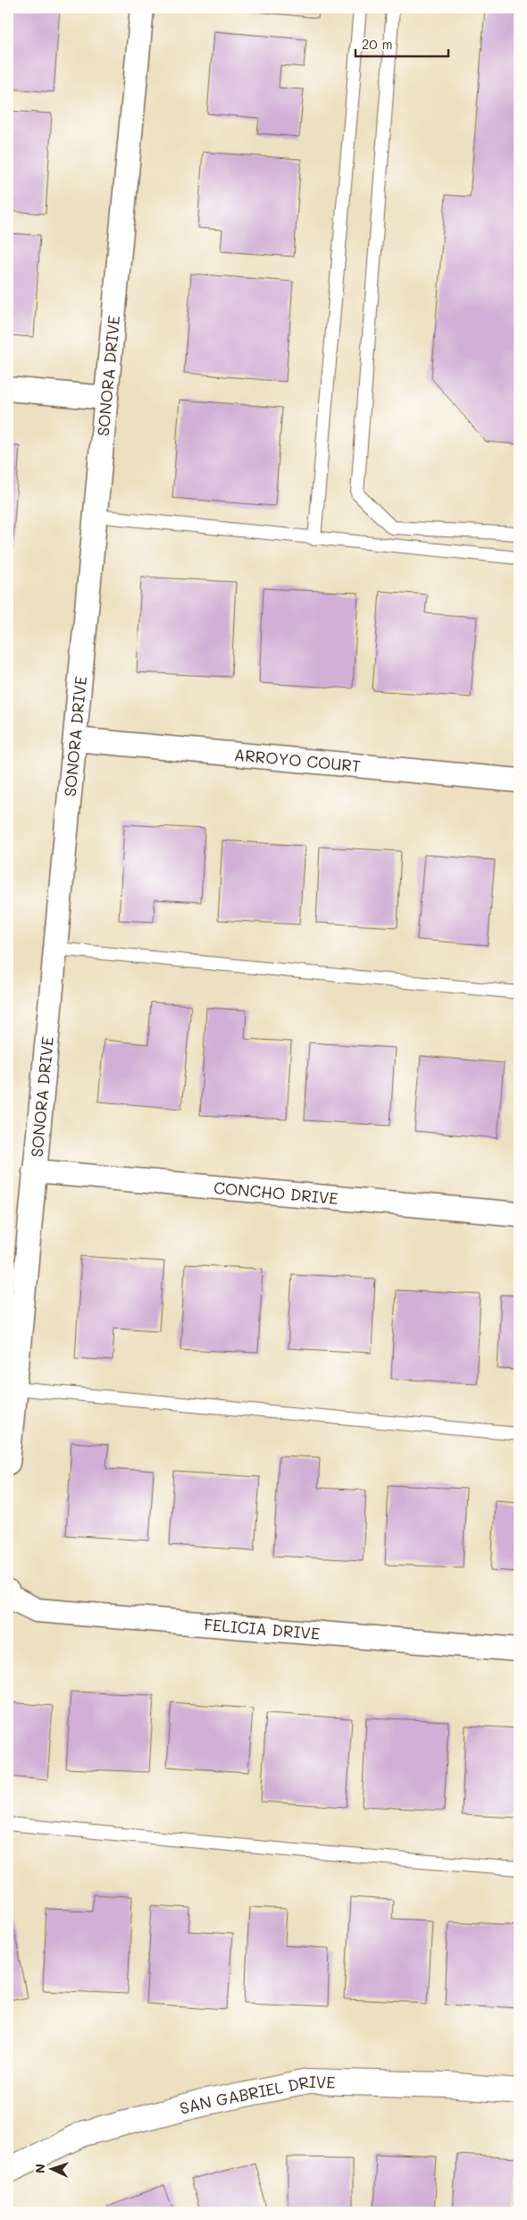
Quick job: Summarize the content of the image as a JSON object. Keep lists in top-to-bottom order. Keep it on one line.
{"streets":{"street":["SONORA DRIVE","ARROYO COURT","CONCHO DRIVE","FELICIA DRIVE","SAN GABRIEL DRIVE"]},"crossings":[["SONORA DRIVE","ARROYO COURT"],["SONORA DRIVE","CONCHO DRIVE"]],"scale_bar":"20 m","north":"left"}
